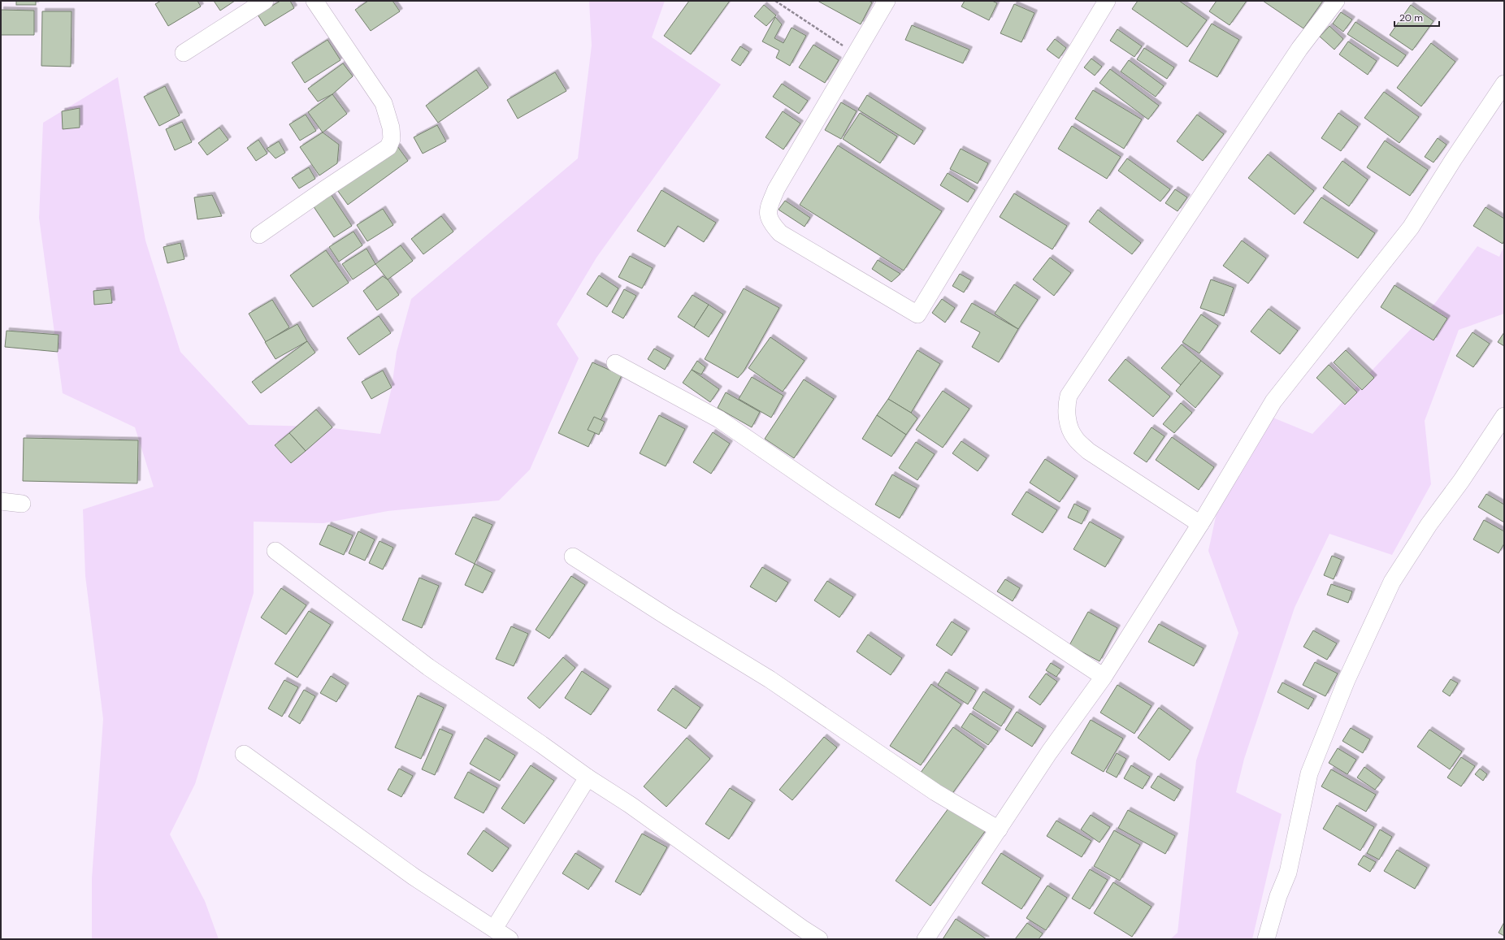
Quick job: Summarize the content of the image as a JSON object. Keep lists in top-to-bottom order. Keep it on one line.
{"scale_bar":"20 m"}
